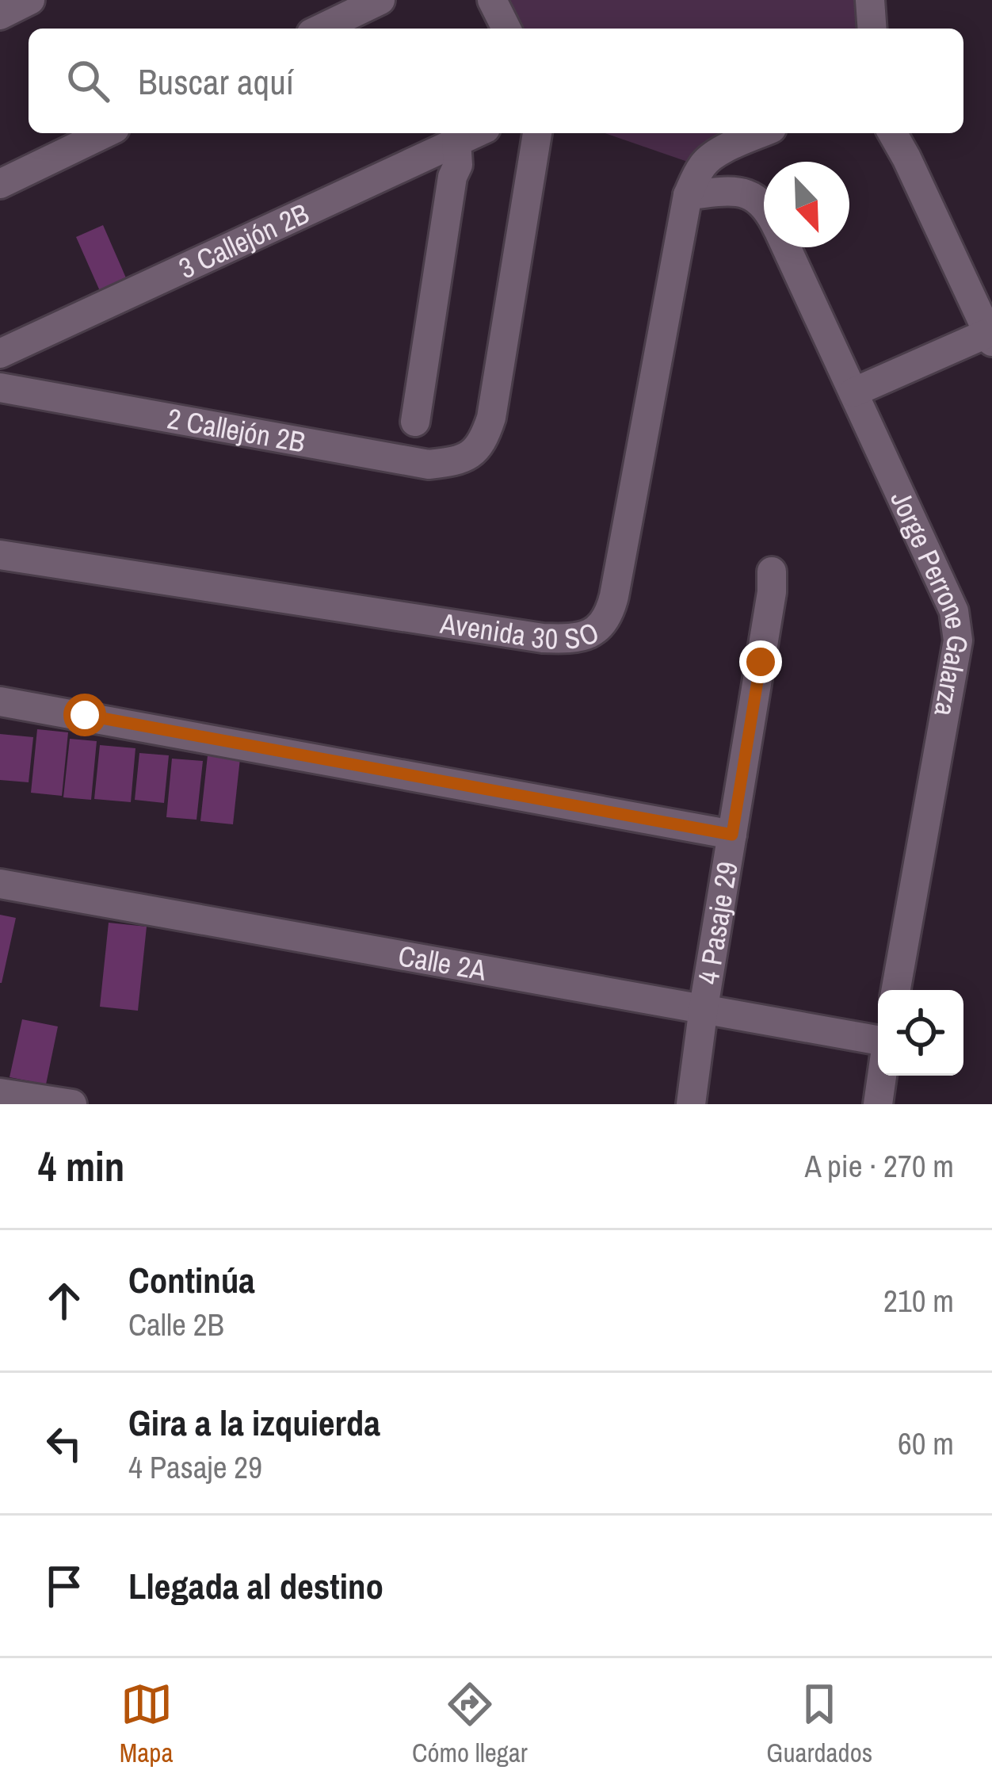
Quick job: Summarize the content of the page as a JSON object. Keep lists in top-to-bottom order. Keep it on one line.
{"streets":{"street":["3 Callejón 2B","2 Callejón 2B","Jorge Perrone Galarza","Avenida 30 SO","4 Pasaje 29","Calle 2A"]},"crossings":[["Jorge Perrone Galarza","Avenida 30 SO"],["4 Pasaje 29","Calle 2A"]],"north":"bottom right","page":{"search":"Buscar aquí","heading":["4 min","A pie · 270 m"],"list":[["Continúa","Calle 2B","210 m"],["Gira a la izquierda","4 Pasaje 29","60 m"],"Llegada al destino"],"nav":["Mapa","Cómo llegar","Guardados"]}}
